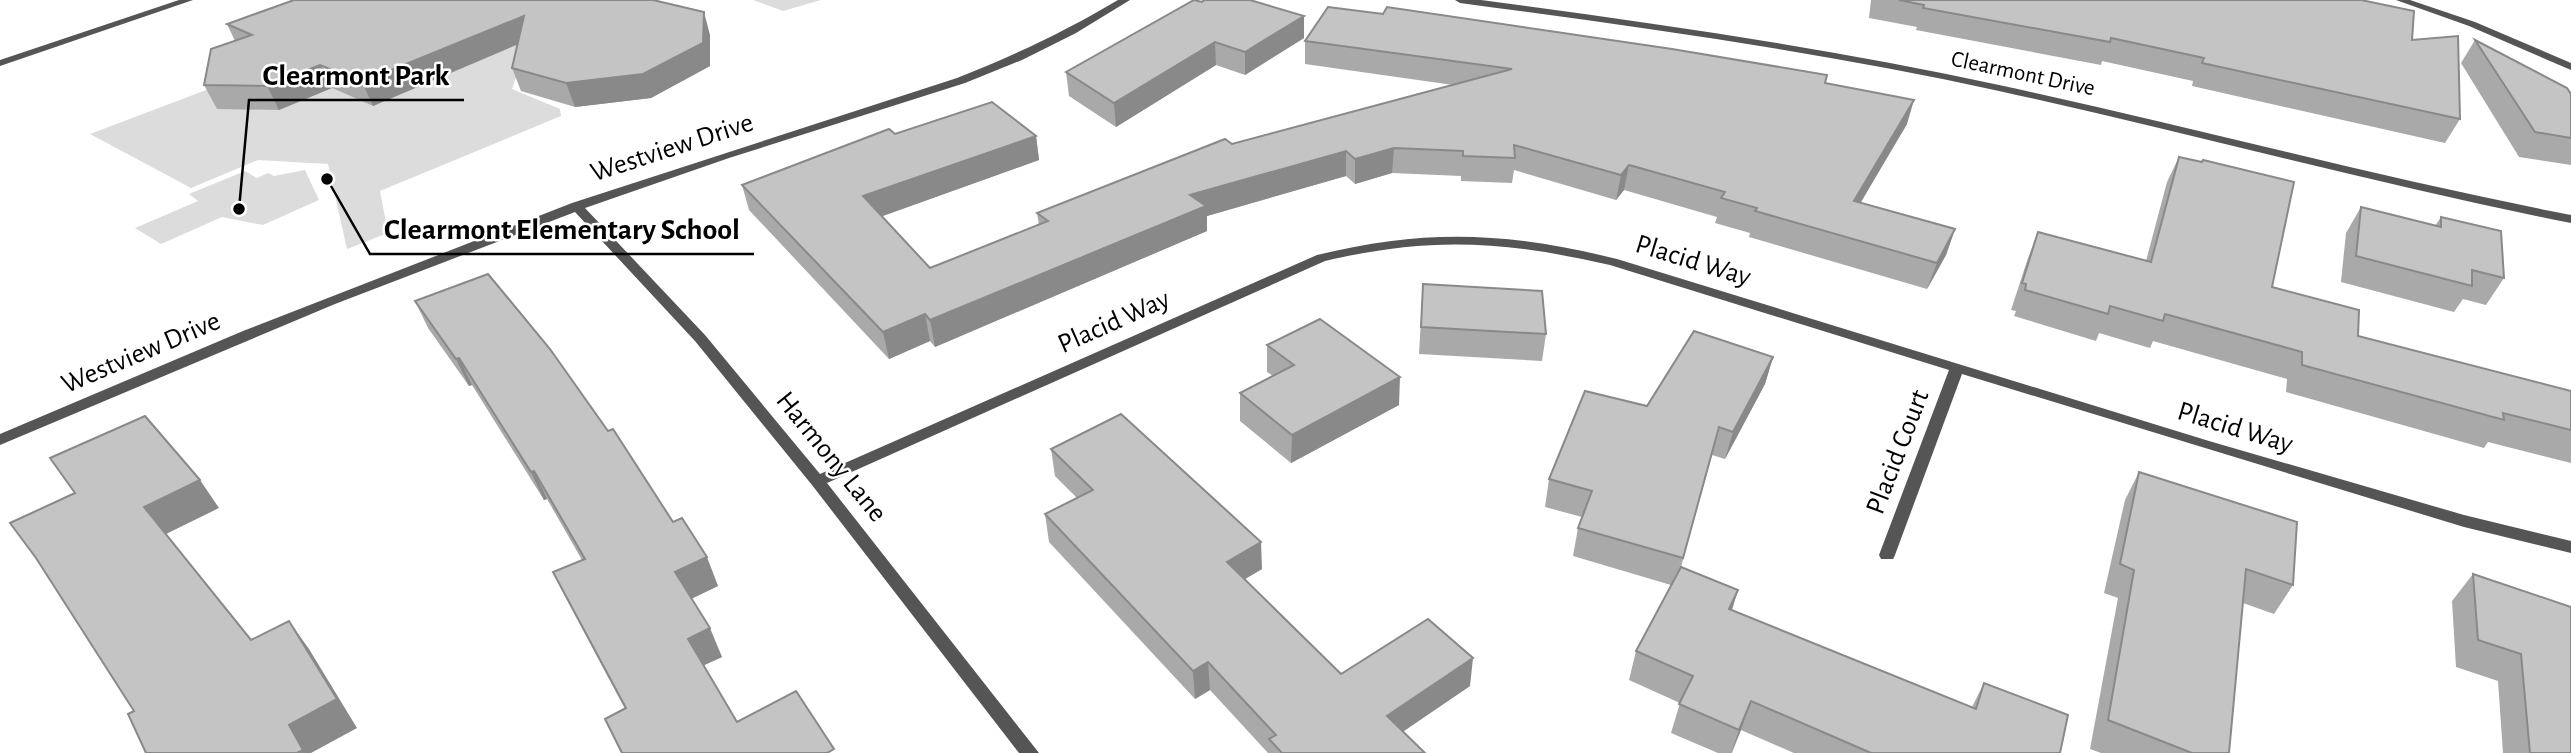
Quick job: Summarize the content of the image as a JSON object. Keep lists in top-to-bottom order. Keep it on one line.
{"streets":{"street":["Clearmont Drive","Westview Drive","Placid Way","Placid Court","Harmony Lane"]},"crossings":[["Westview Drive","Harmony Lane"],["Placid Way","Placid Court"],["Placid Way","Harmony Lane"]],"places":["Clearmont Elementary School","Clearmont Park"]}
